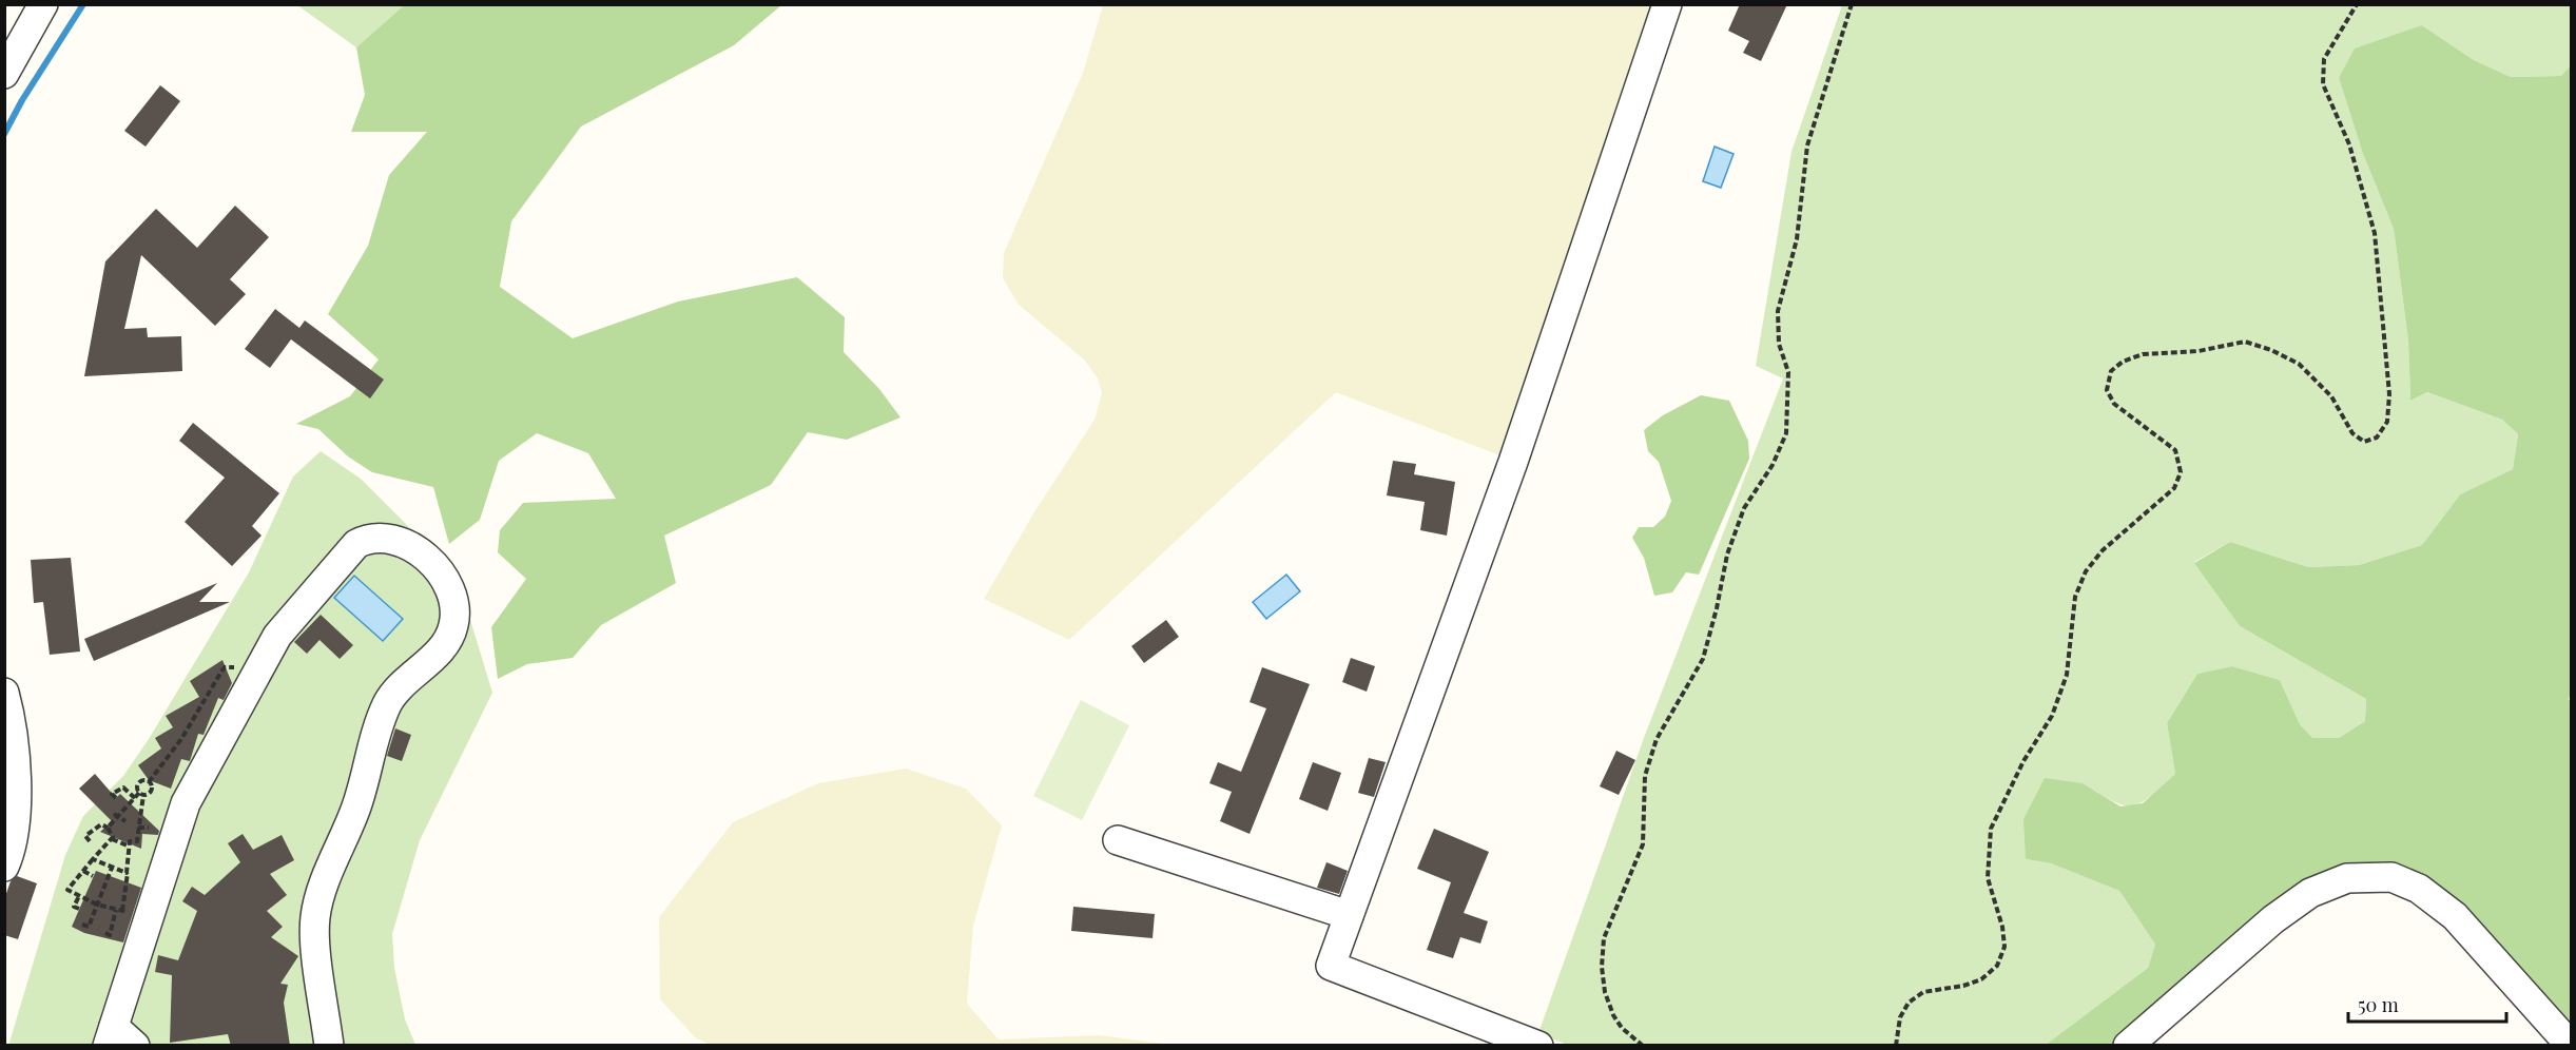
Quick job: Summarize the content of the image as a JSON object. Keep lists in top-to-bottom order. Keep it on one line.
{"scale_bar":"50 m"}
